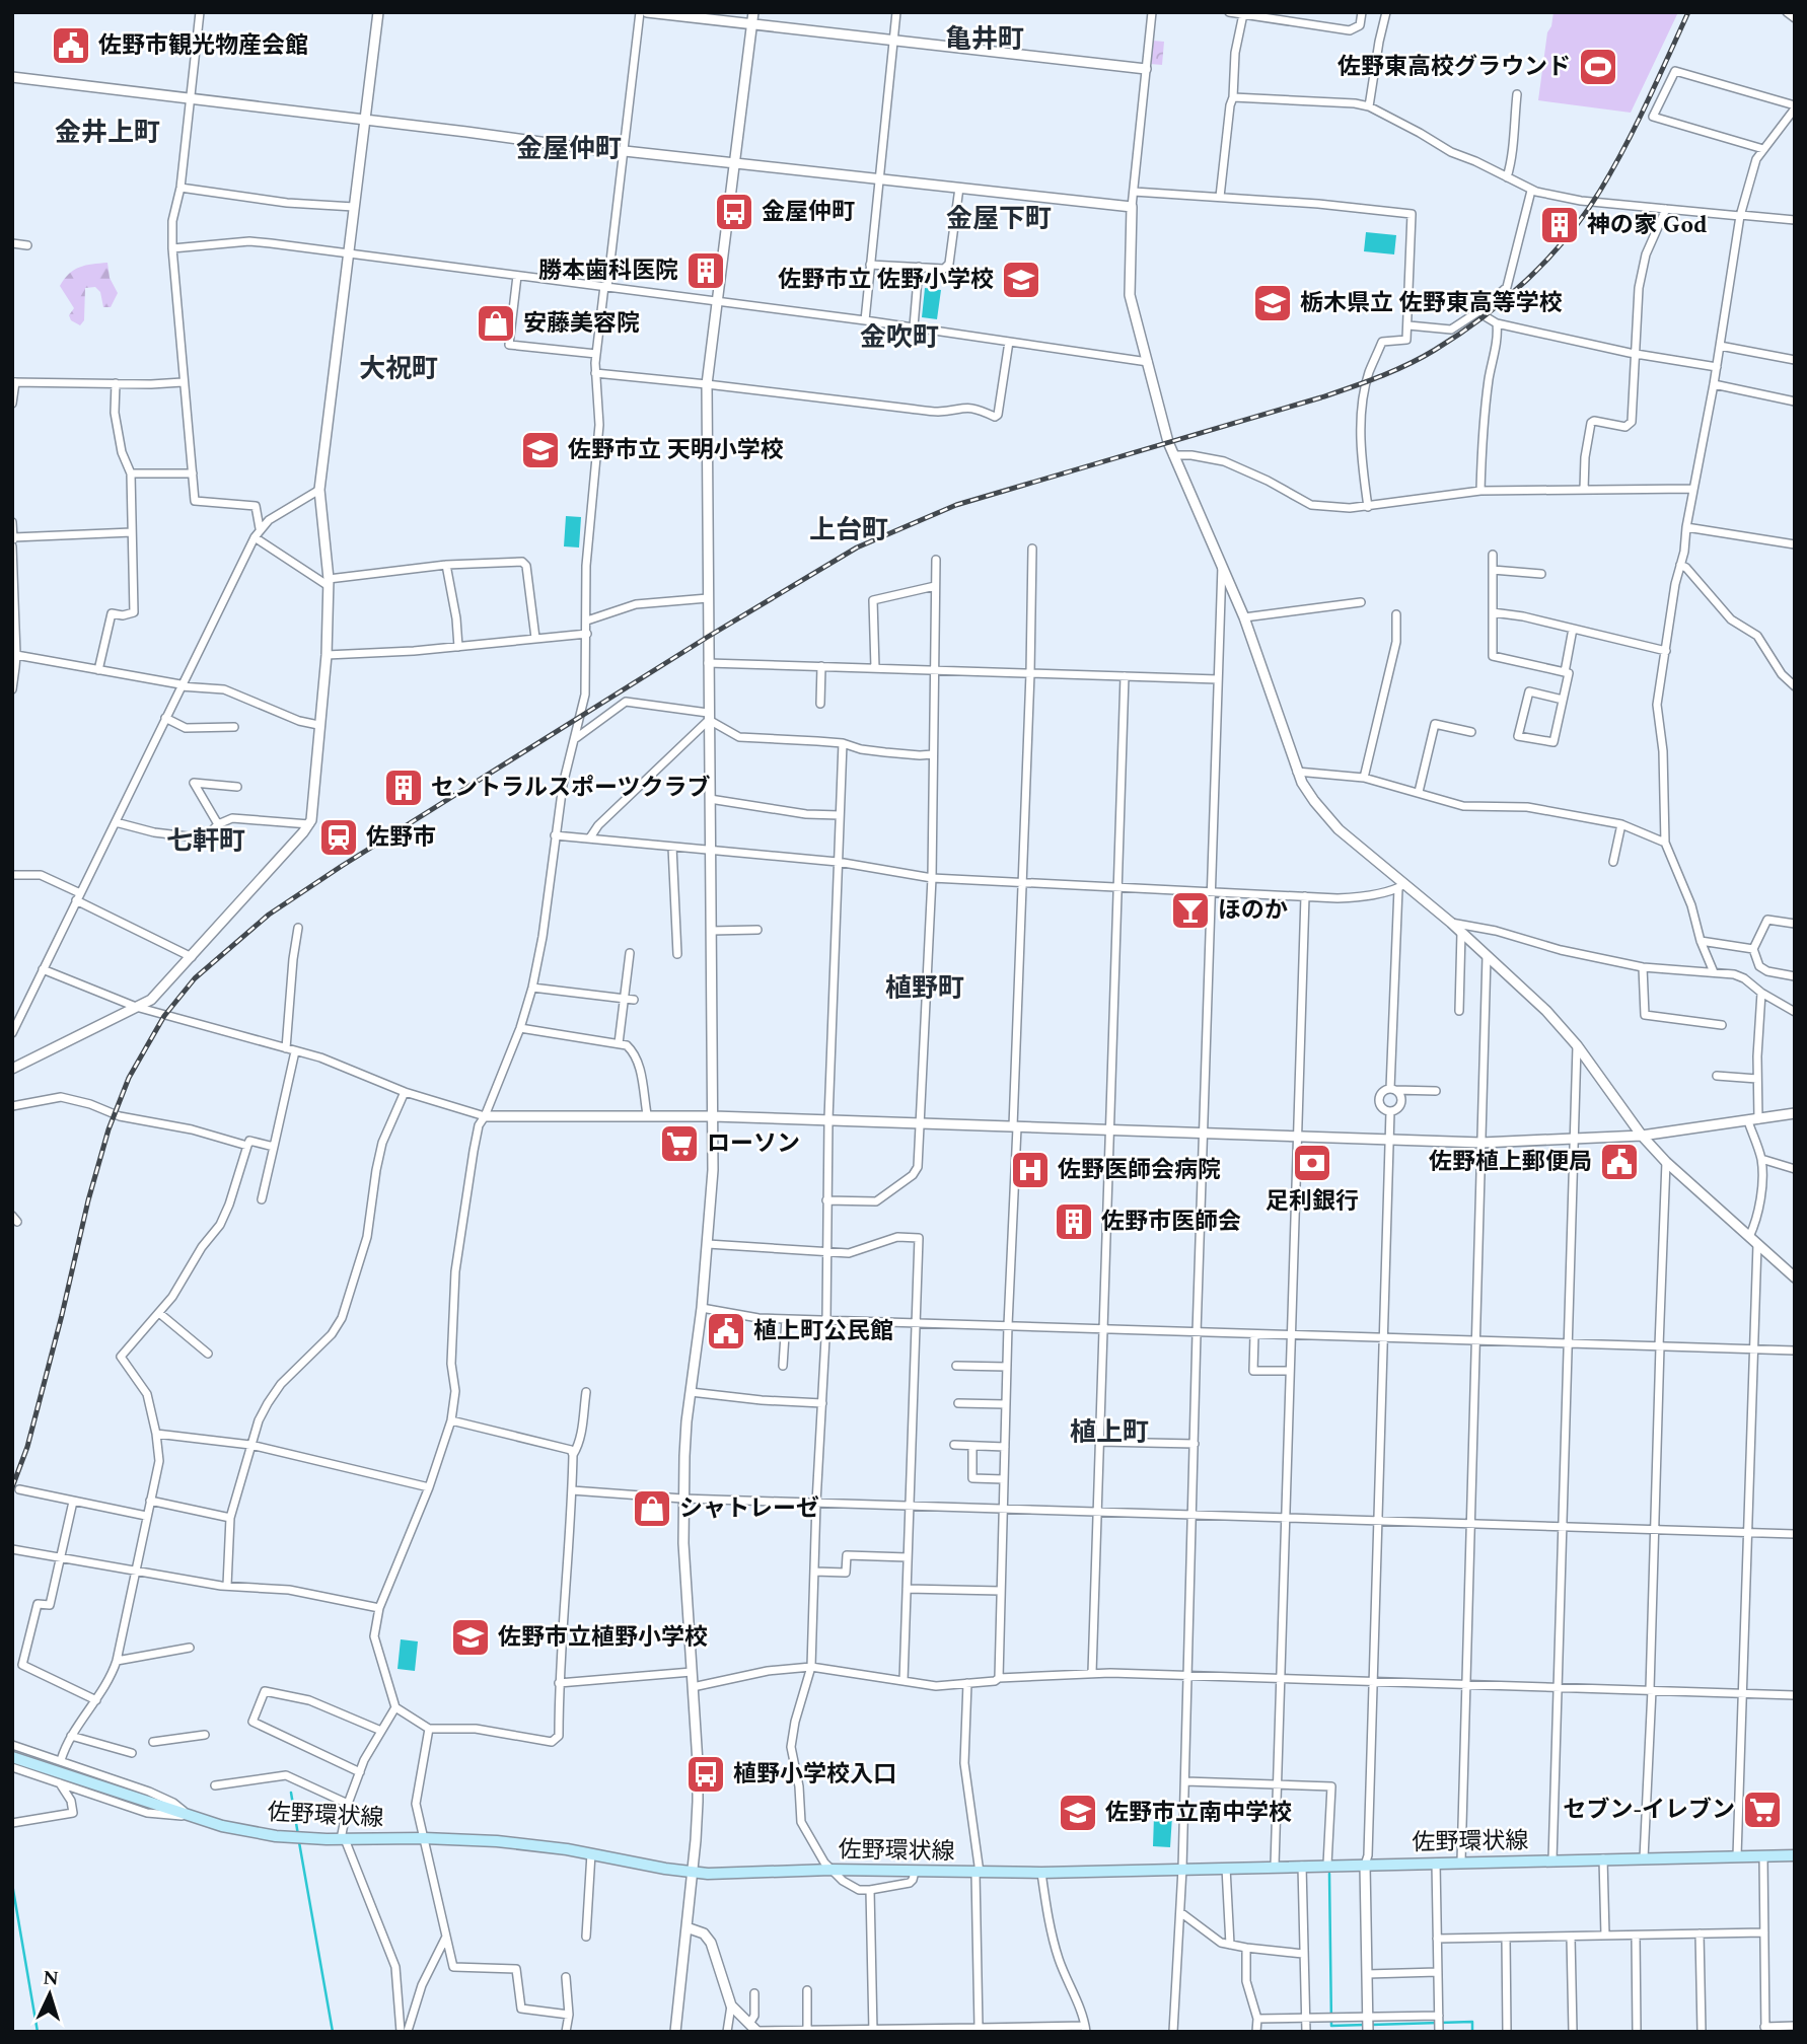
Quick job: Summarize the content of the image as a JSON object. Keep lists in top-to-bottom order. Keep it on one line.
{"streets":{"main road":["佐野環状線"]},"districts":["亀井町","金井上町","金屋仲町","金屋下町","金吹町","大祝町","上台町","七軒町","植野町","植上町"],"places":{"public building":["佐野市観光物産会館","佐野植上郵便局","植上町公民館"],"sports":["佐野東高校グラウンド"],"bus stop":["金屋仲町","植野小学校入口"],"building":["神の家 God","勝本歯科医院","セントラルスポーツクラブ","佐野市医師会"],"school or university":["佐野市立 佐野小学校","栃木県立 佐野東高等学校","佐野市立 天明小学校","佐野市立植野小学校","佐野市立南中学校"],"shop":["安藤美容院","シャトレーゼ"],"station":["佐野市"],"bar":["ほのか"],"supermarket":["ローソン","セブン-イレブン"],"bank":["足利銀行"],"hospital":["佐野医師会病院"]},"north":"top"}
